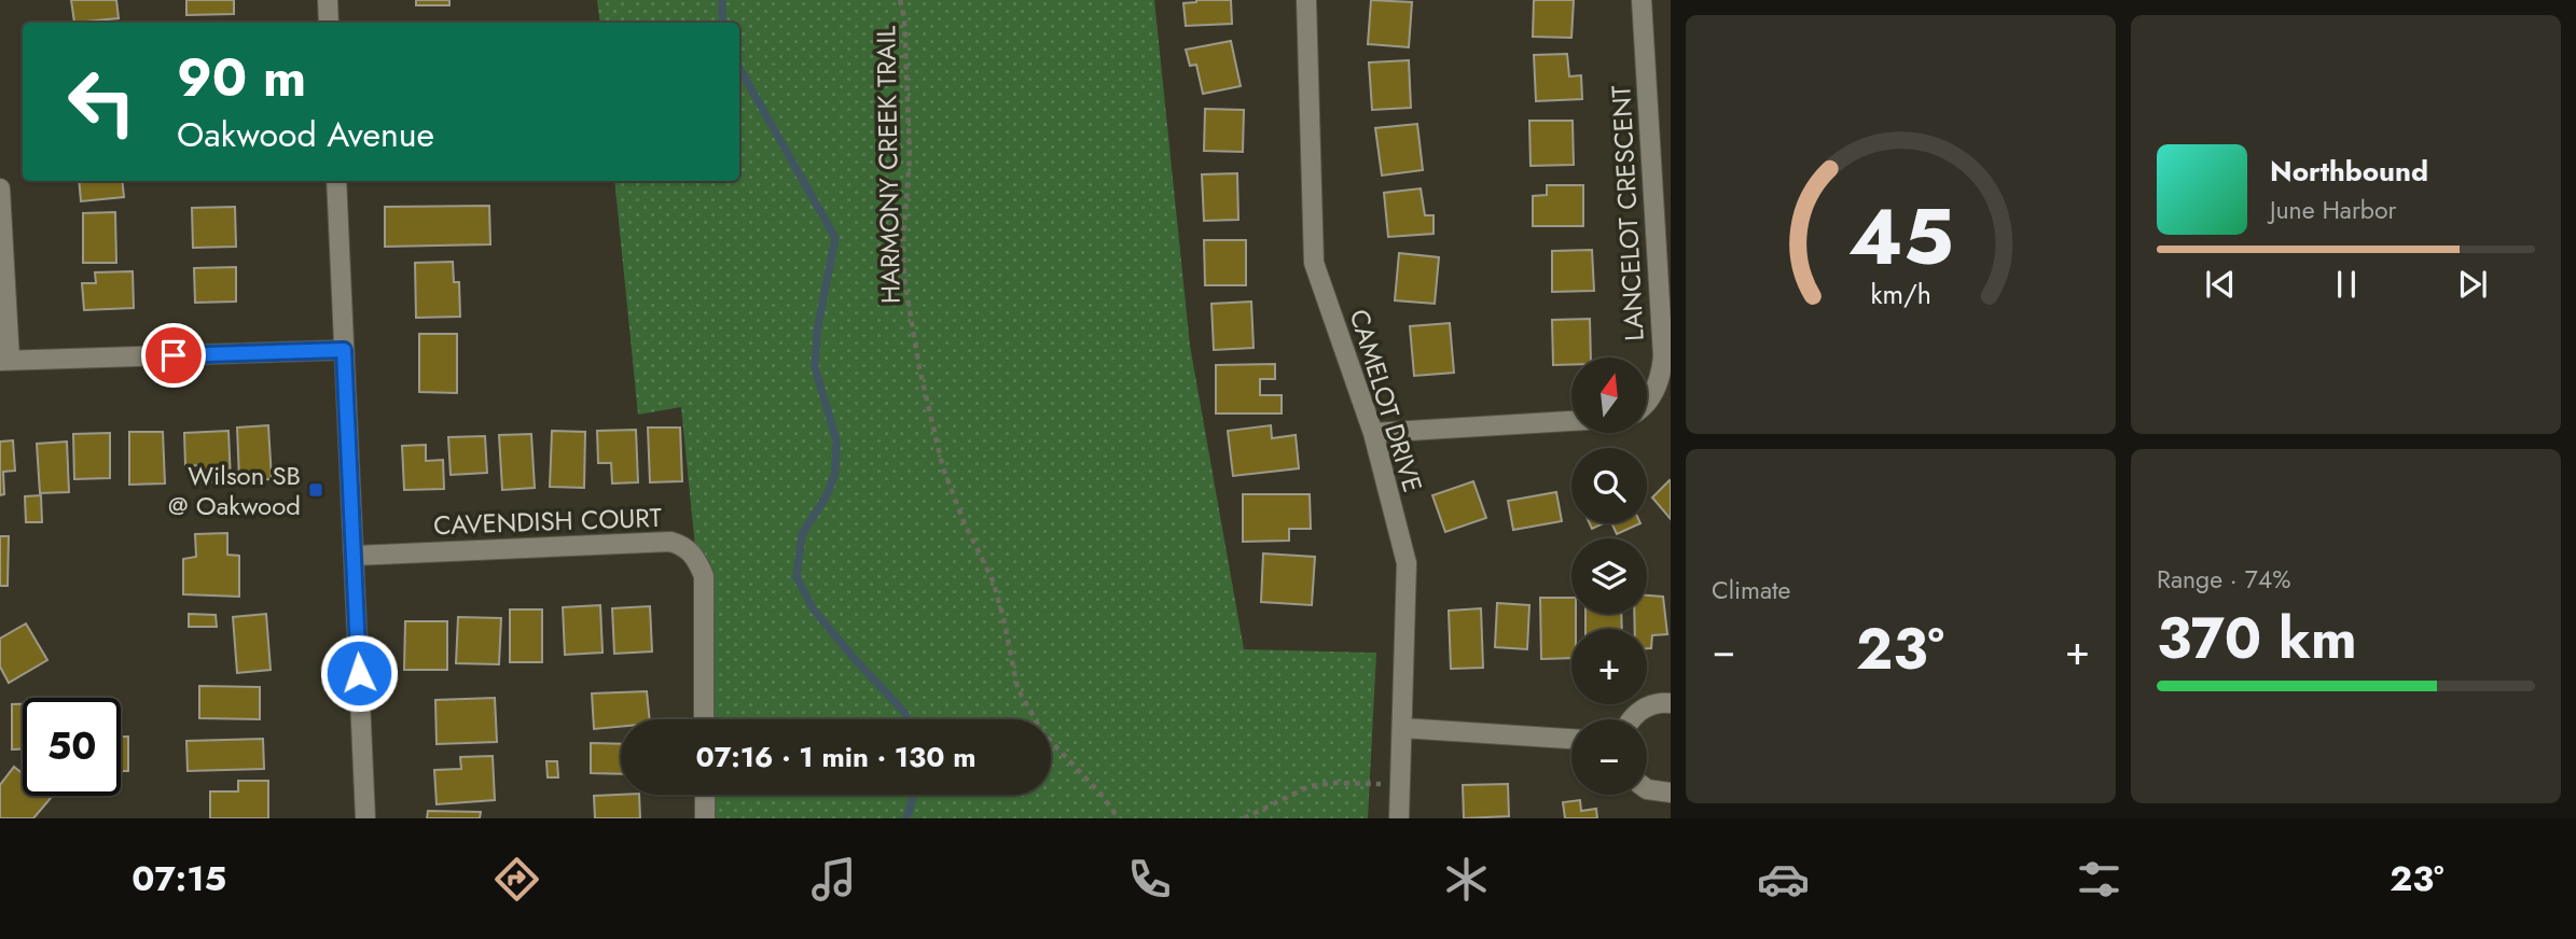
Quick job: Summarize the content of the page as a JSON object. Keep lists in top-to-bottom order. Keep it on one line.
{"streets":{"street":["LANCELOT CRESCENT","CAMELOT DRIVE","CAVENDISH COURT"],"path":["HARMONY CREEK TRAIL"]},"places":{"transit":["Wilson SB @ Oakwood"]},"north":"top","page":{"turn":["90 m","Oakwood Avenue"],"song":["Northbound","June Harbor"],"map_buttons":["+","−"],"tile":["Climate",["Range · 74%","370 km"]],"heat":["−","23°","+"],"limit":"50","trip":"07:16 · 1 min · 130 m","tabs":["07:15","23°"],"gauge":["45","km/h"]}}
